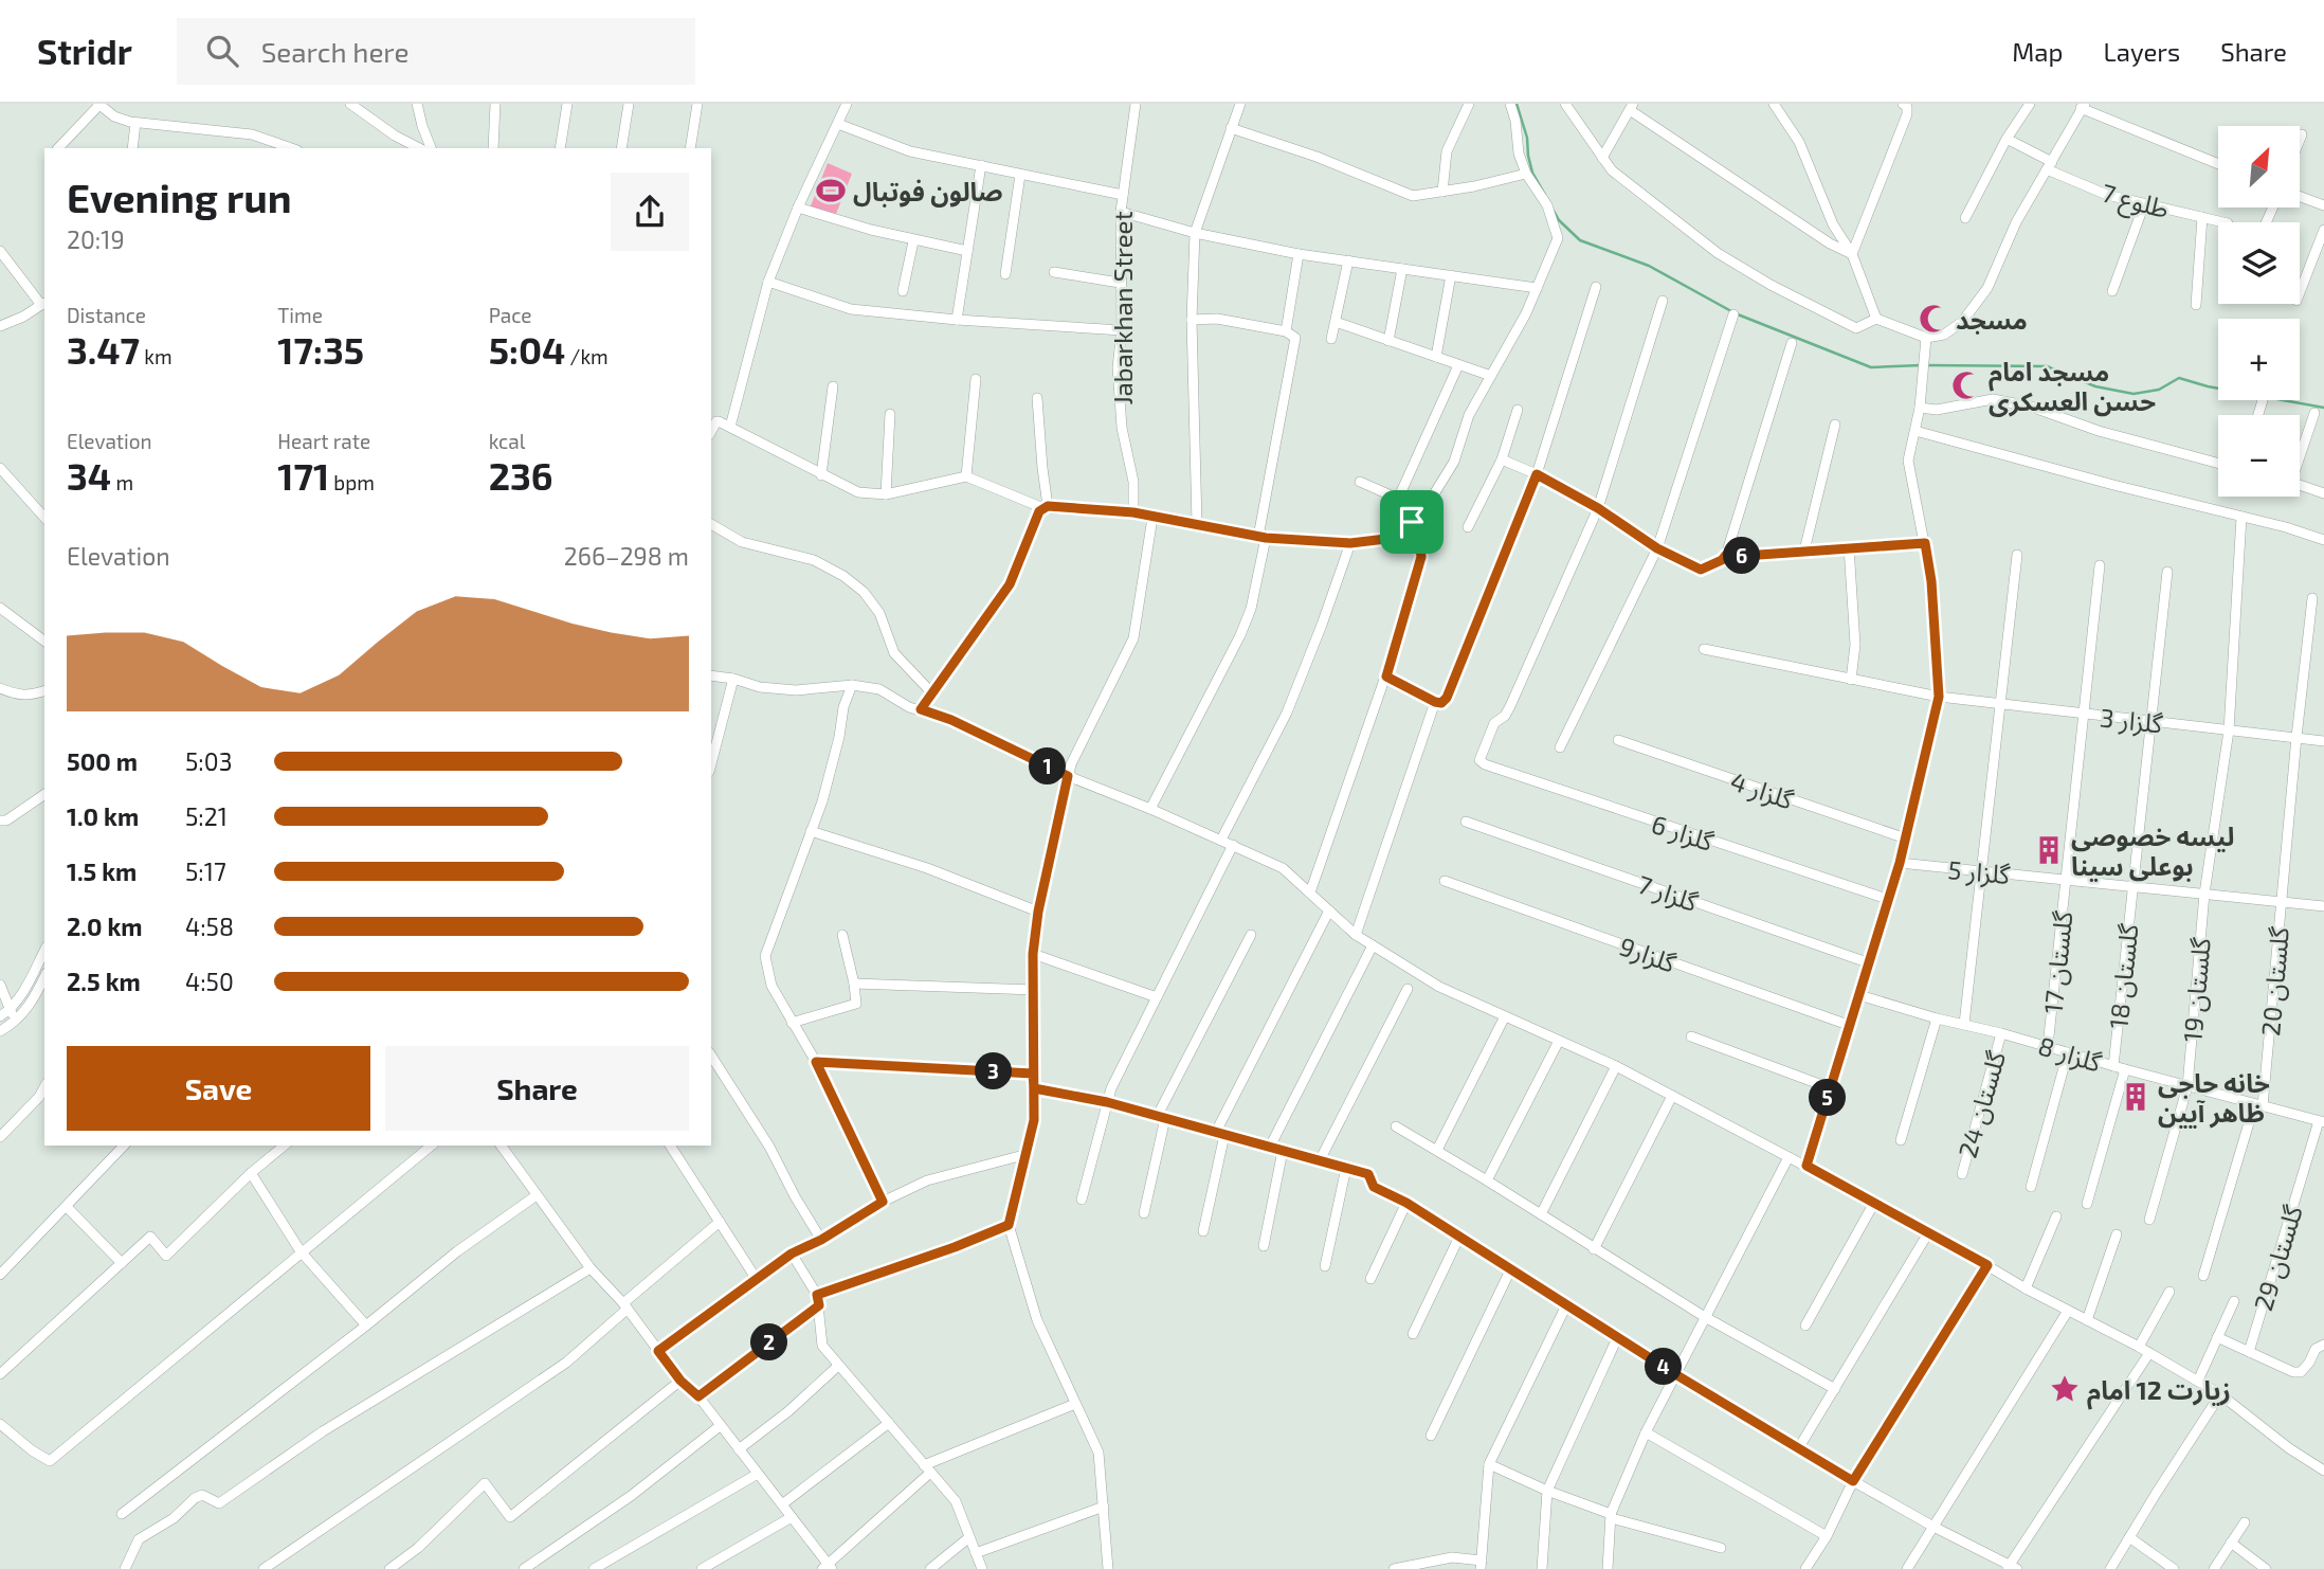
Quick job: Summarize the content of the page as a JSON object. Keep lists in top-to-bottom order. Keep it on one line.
{"streets":{"street":["طلوع 7","Jabarkhan Street","گلزار 3","گلزار 4","گلزار 6","گلزار 5","گلزار 7","گلزار9","گلستان 17","گلستان 18","گلستان 20","گلستان 19","گلزار 8","گلستان 24","گلستان 29"]},"crossings":[["گلزار 3","گلستان 17"],["گلزار 3","گلستان 18"],["گلزار 3","گلستان 20"],["گلزار 3","گلستان 19"],["گلزار 5","گلستان 17"],["گلزار 5","گلستان 18"],["گلزار 5","گلستان 20"],["گلزار 5","گلستان 19"],["گلستان 17","گلزار 8"],["گلستان 18","گلزار 8"],["گلستان 20","گلزار 8"],["گلستان 19","گلزار 8"],["گلزار 8","گلستان 24"],["گلزار 8","گلستان 29"]],"places":{"sports":["صالون فوتبال"],"mosque":["مسجد","مسجد امام حسن العسکری"],"building":["لیسه خصوصی بوعلی سینا","خانه حاجی ظاهر آیین"],"place":["زیارت 12 امام"]},"north":"top right","page":{"header":"Stridr","search":"Search here","nav":["Map","Layers","Share"],"map_buttons":["+","−"],"heading":["Evening run","20:19"],"stats":[["Distance","3.47 km"],["Time","17:35"],["Pace","5:04 /km"],["Elevation","34 m"],["Heart rate","171 bpm"],["kcal","236"]],"chart":["Elevation","266–298 m"],"pins":["6","1","3","5","2","4"],"list":[{"name":"500 m","note":"5:03"},{"name":"1.0 km","note":"5:21"},{"name":"1.5 km","note":"5:17"},{"name":"2.0 km","note":"4:58"},{"name":"2.5 km","note":"4:50"}],"buttons":["Save","Share"]}}
